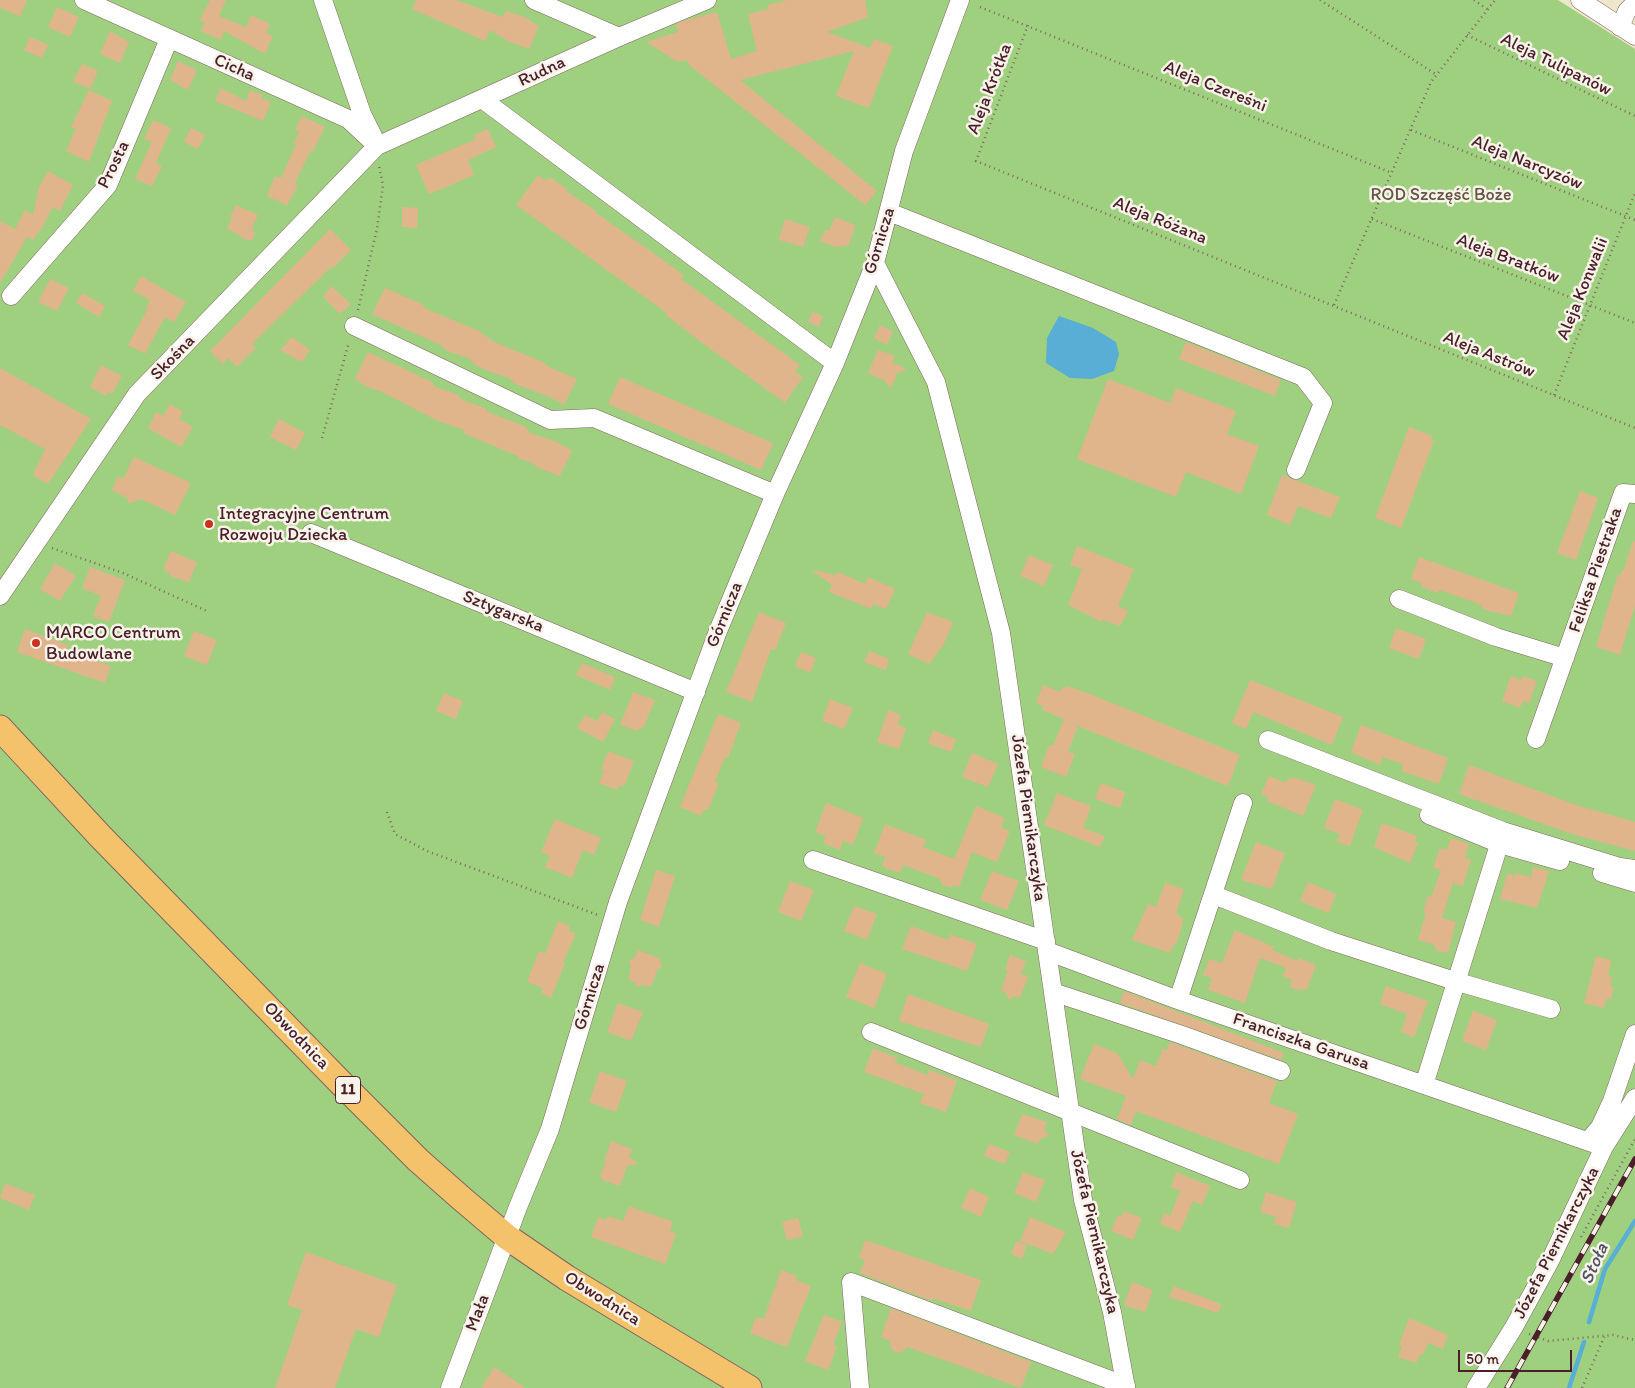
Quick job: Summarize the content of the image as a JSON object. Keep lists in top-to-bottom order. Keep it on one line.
{"streets":{"highway":["Obwodnica","11"],"street":["Cicha","Rudna","Prosta","Górnicza","Skośna","Feliksa Piestraka","Sztygarska","Józefa Piernikarczyka","Franciszka Garusa","Mała"],"path":["Aleja Tulipanów","Aleja Czereśni","Aleja Krótka","Aleja Narcyzów","Aleja Różana","Aleja Bratków","Aleja Konwalii","Aleja Astrów"]},"crossings":[["Cicha","Rudna"],["Cicha","Prosta"],["Cicha","Skośna"],["Rudna","Skośna"],["Aleja Czereśni","Aleja Krótka"],["Aleja Krótka","Aleja Różana"],["Aleja Narcyzów","Aleja Konwalii"],["Aleja Różana","Aleja Astrów"],["Górnicza","Sztygarska"],["Górnicza","Józefa Piernikarczyka"],["Górnicza","Obwodnica"],["Górnicza","Mała"],["Aleja Bratków","Aleja Konwalii"],["Aleja Konwalii","Aleja Astrów"],["Józefa Piernikarczyka","Franciszka Garusa"],["Obwodnica","Mała"]],"water":["Stoła"],"parks":["ROD Szczęść Boże"],"places":["Integracyjne Centrum Rozwoju Dziecka","MARCO Centrum Budowlane"],"scale_bar":"50 m"}
